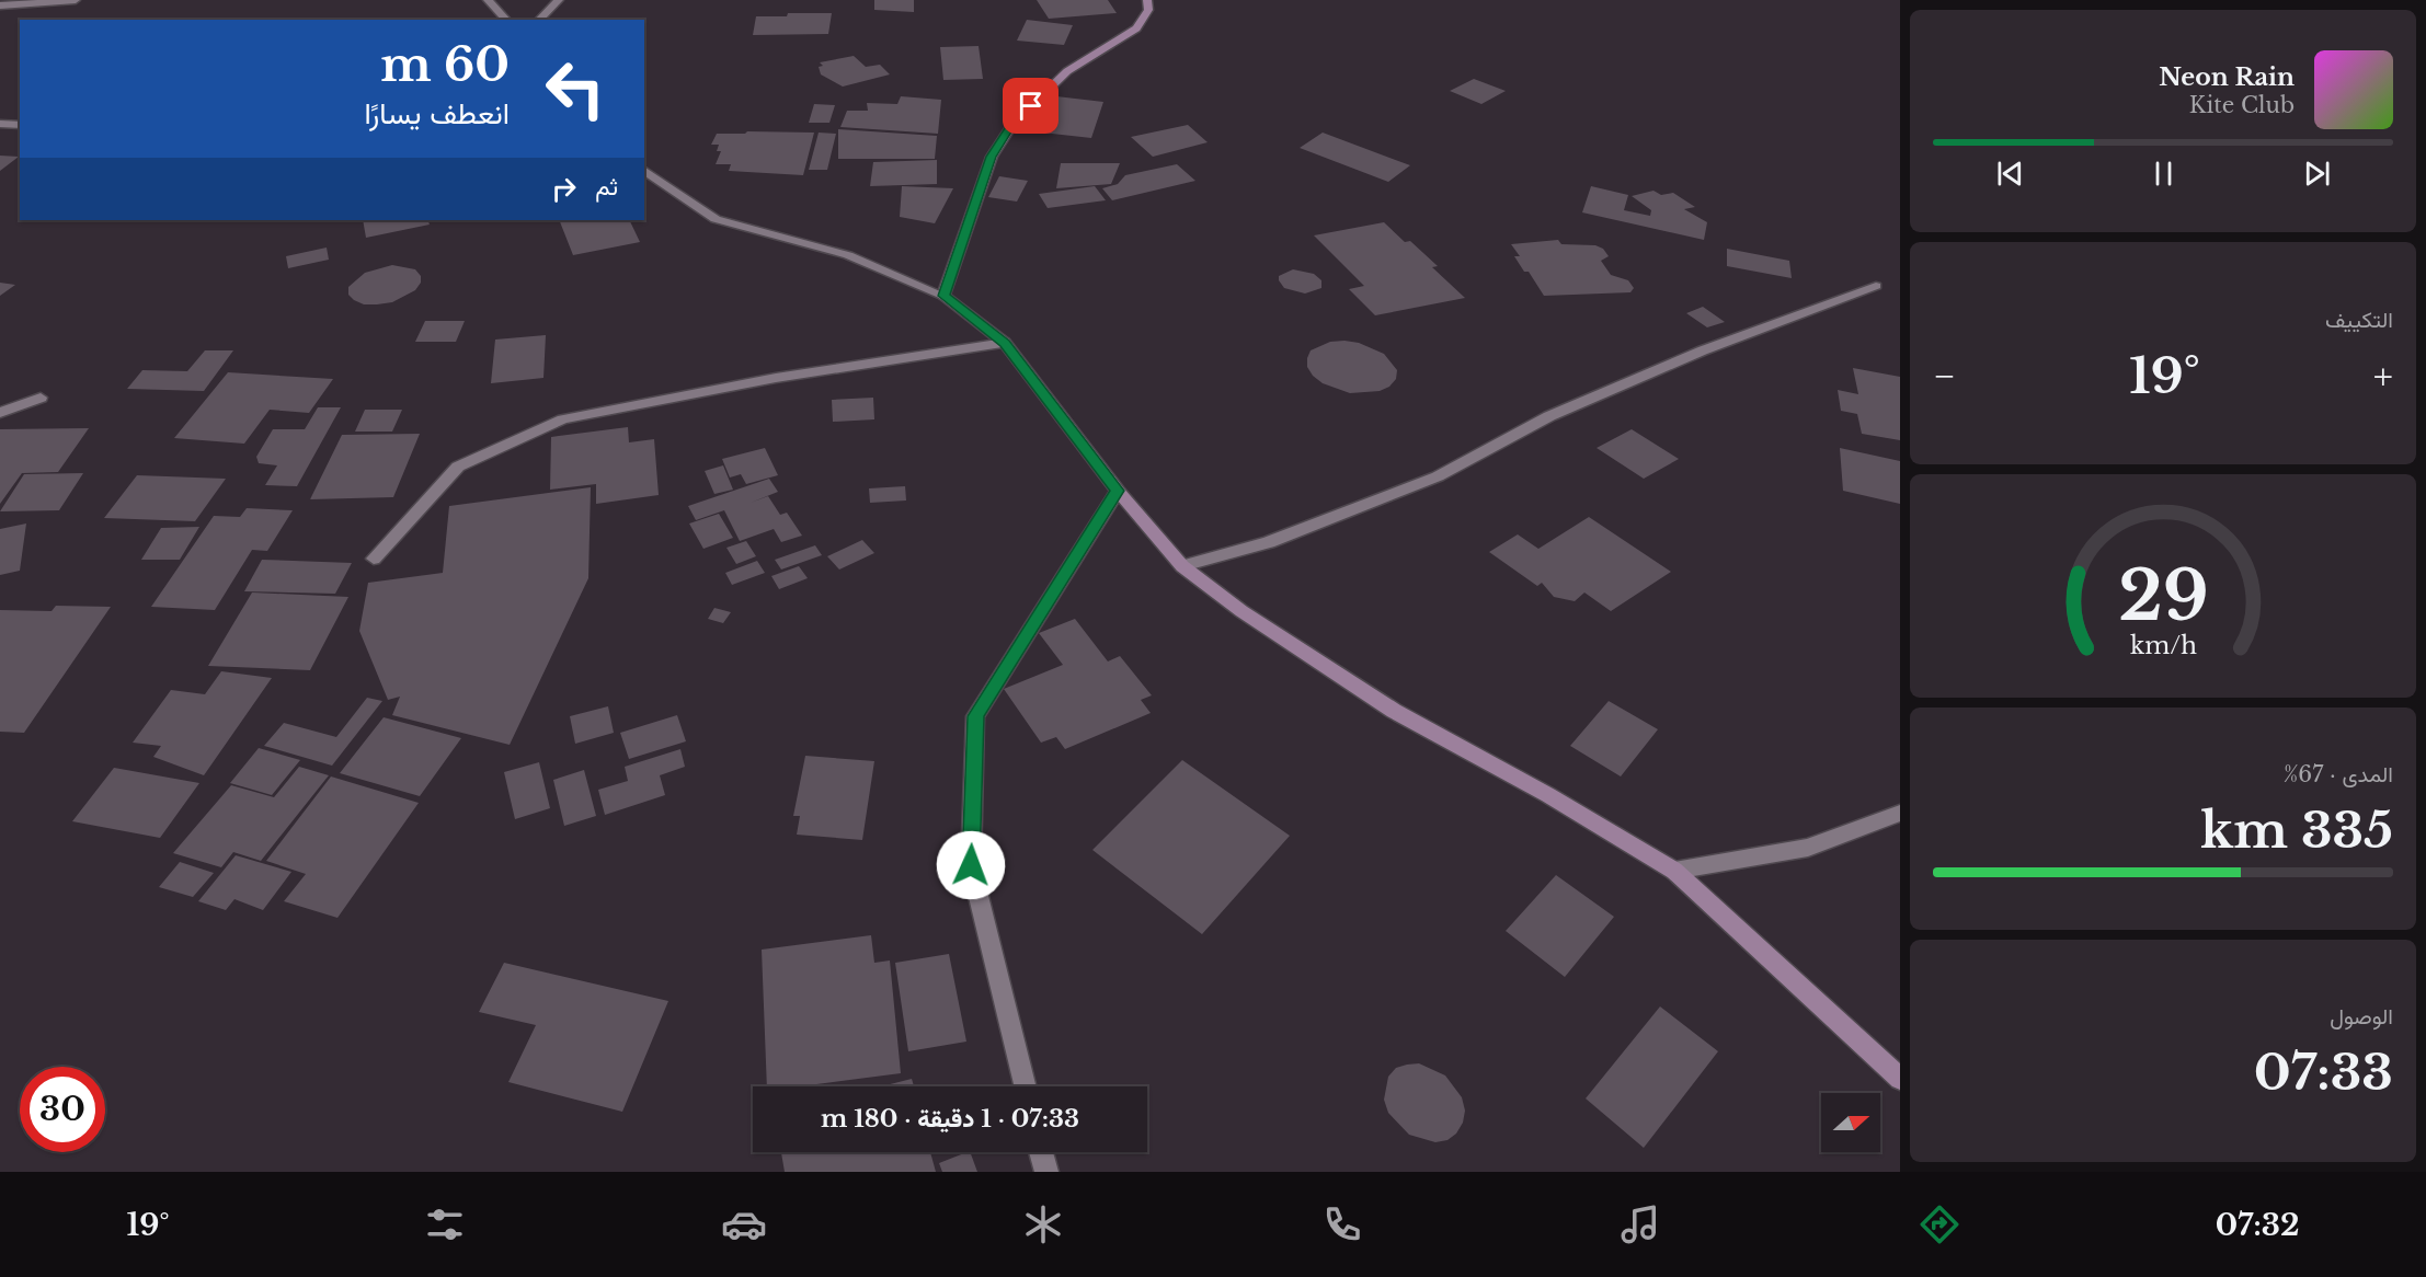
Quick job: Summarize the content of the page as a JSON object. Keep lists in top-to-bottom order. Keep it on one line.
{"north":"right","page":{"turn":["60 m","انعطف يسارًا"],"song":["Neon Rain","Kite Club"],"then":"ثم","tile":["التكييف",["المدى · 67%","335 km"],["الوصول","07:33"]],"heat":["−","19°","+"],"limit":"30","trip":"07:33 · 1 دقيقة · 180 m","tabs":["07:32","19°"],"gauge":["29","km/h"]}}
